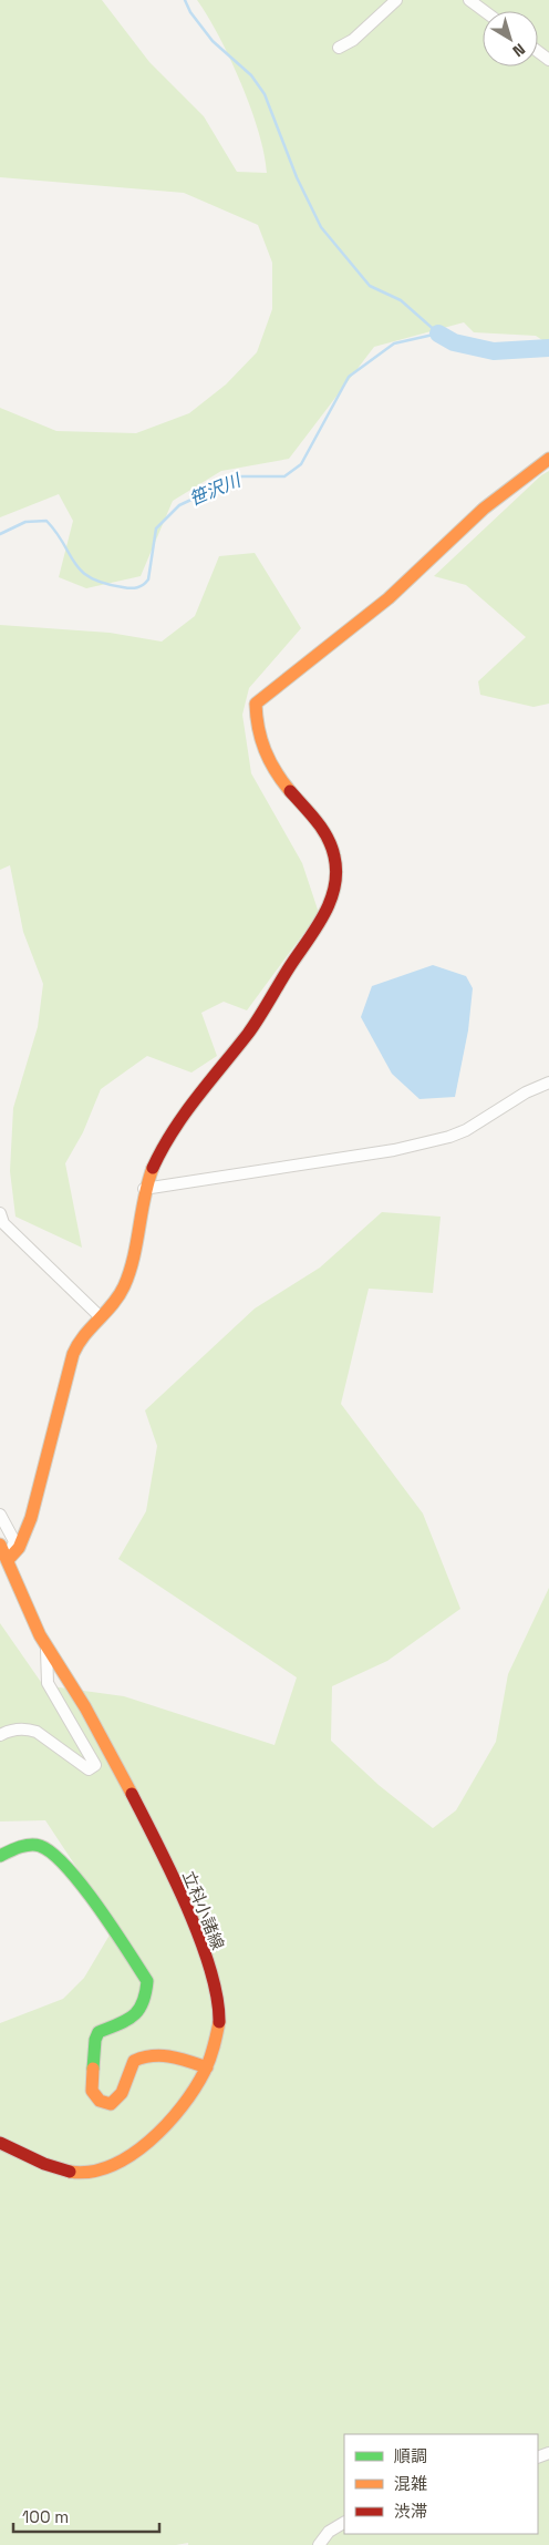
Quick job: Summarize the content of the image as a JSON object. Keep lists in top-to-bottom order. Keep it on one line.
{"streets":{"street":["立科小諸線"]},"water":["笹沢川"],"legend":["順調","混雑","渋滞"],"scale_bar":"100 m","north":"bottom right"}
